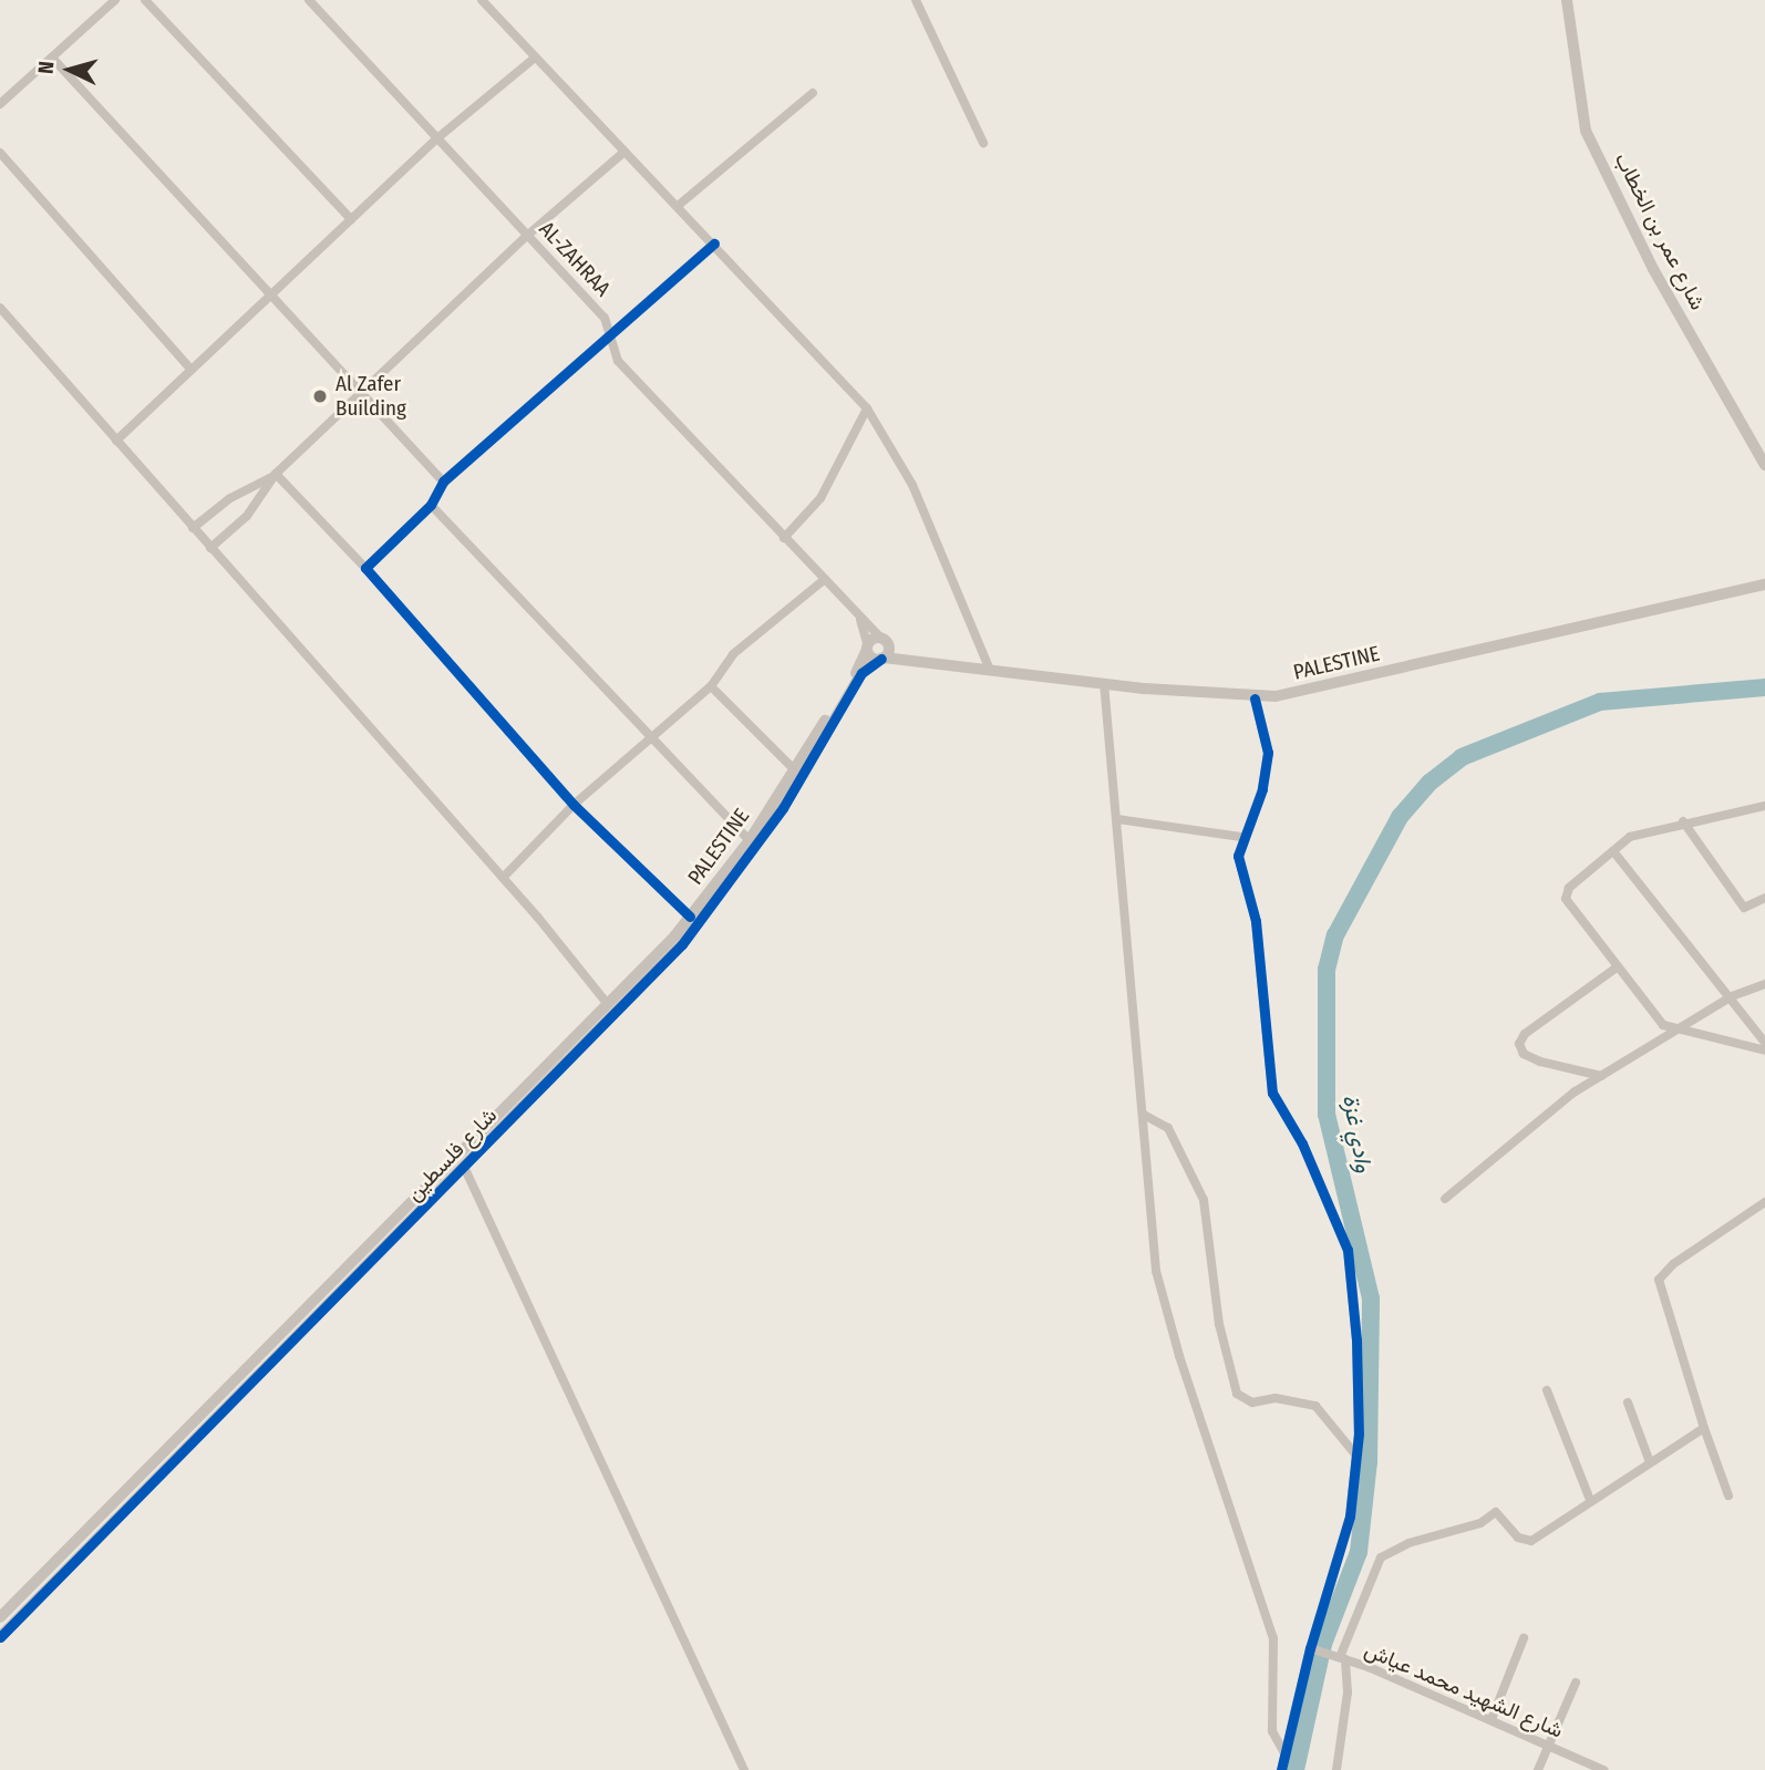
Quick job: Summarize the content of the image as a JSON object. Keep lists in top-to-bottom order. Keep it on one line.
{"streets":{"street":["شارع عمر بن الخطاب","AL-ZAHRAA","PALESTINE","شارع فلسطين","شارع الشهيد محمد عياش"]},"crossings":[["AL-ZAHRAA","PALESTINE"],["PALESTINE","شارع فلسطين"]],"water":["وادي غزة"],"places":["Al Zafer Building"],"north":"left"}
